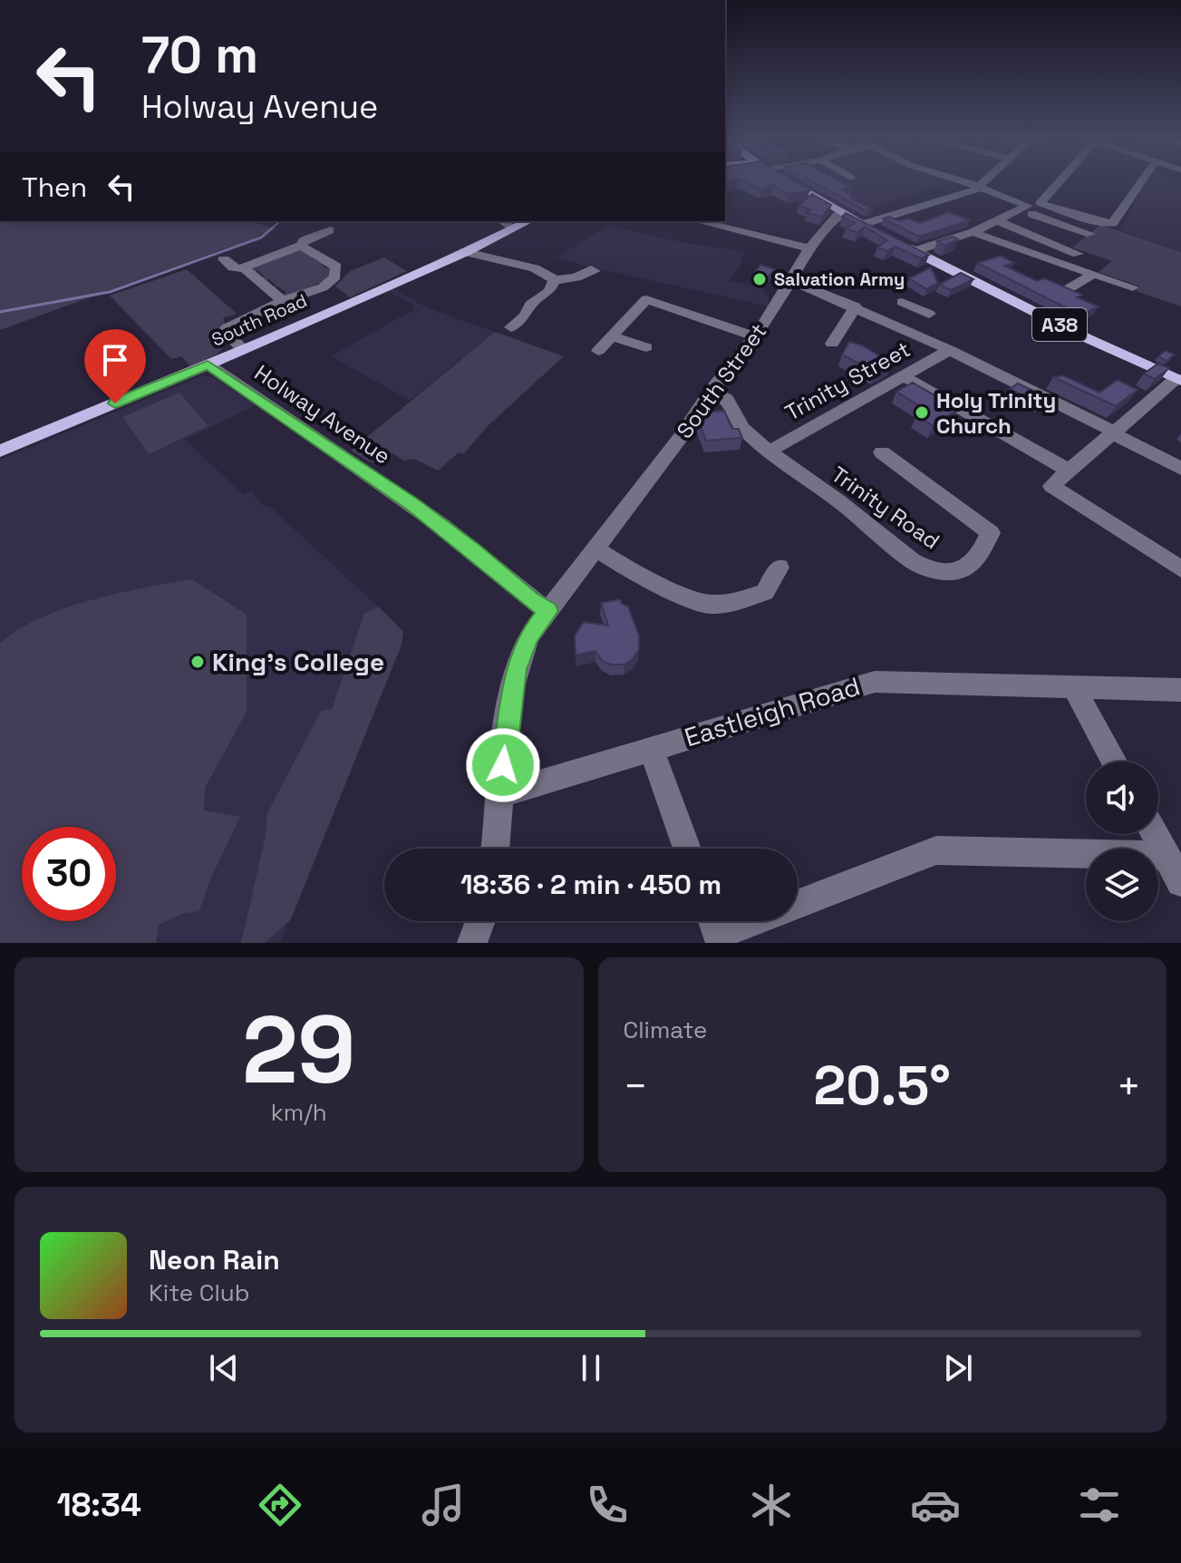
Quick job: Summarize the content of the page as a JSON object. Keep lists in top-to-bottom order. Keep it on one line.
{"streets":{"main road":["South Road","A38"],"street":["South Street","Trinity Street","Holway Avenue","Trinity Road","Eastleigh Road"]},"crossings":[["South Road","Holway Avenue"],["South Street","Holway Avenue"],["South Street","Trinity Road"],["South Street","Eastleigh Road"],["Trinity Street","Trinity Road"]],"places":["Salvation Army","Holy Trinity Church","King's College"],"page":{"turn":["70 m","Holway Avenue"],"then":"Then","limit":"30","trip":"18:36 · 2 min · 450 m","tile":[["29","km/h"],"Climate"],"heat":["−","20.5°","+"],"song":["Neon Rain","Kite Club"],"tabs":"18:34"}}
